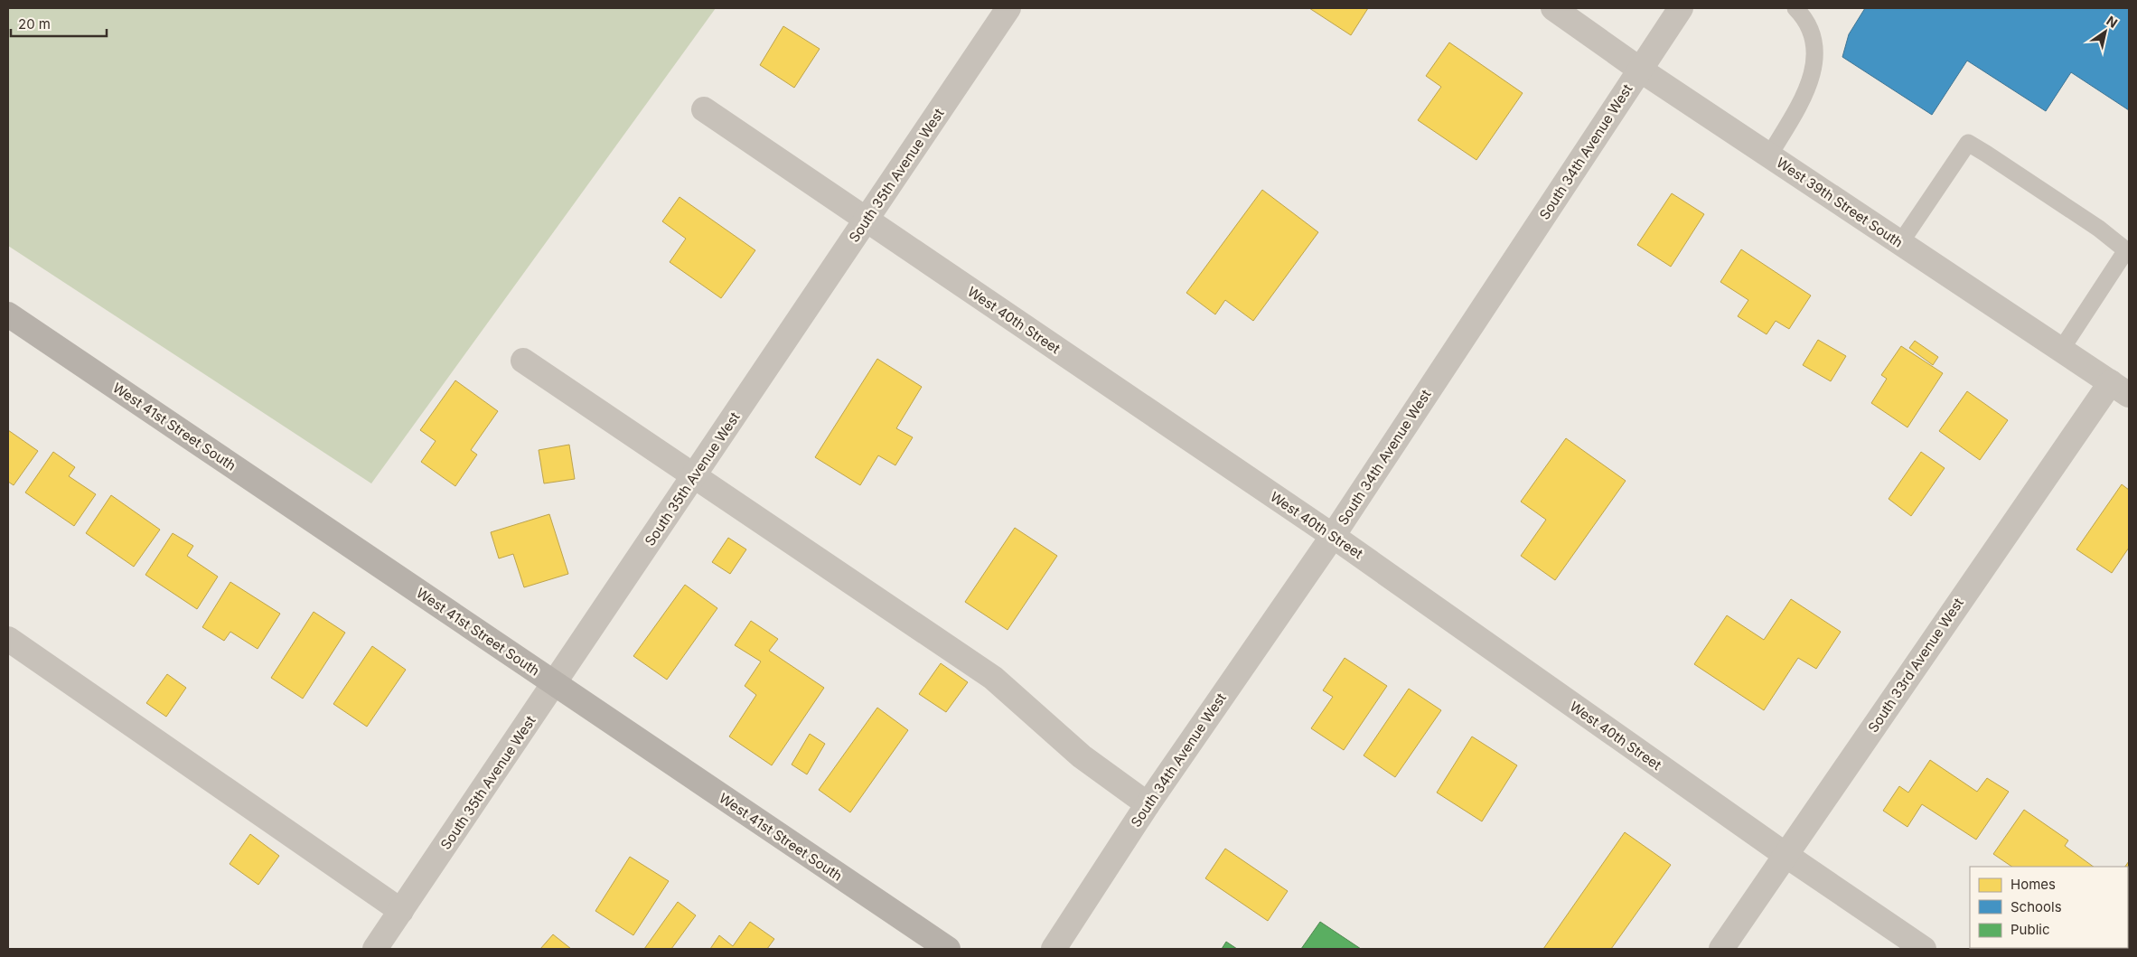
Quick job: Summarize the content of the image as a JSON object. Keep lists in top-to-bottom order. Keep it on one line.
{"streets":{"main road":["West 41st Street South"],"street":["South 34th Avenue West","South 35th Avenue West","West 39th Street South","West 40th Street","South 33rd Avenue West"]},"crossings":[["South 34th Avenue West","West 39th Street South"],["South 34th Avenue West","West 40th Street"],["South 35th Avenue West","West 40th Street"],["South 35th Avenue West","West 41st Street South"],["West 39th Street South","South 33rd Avenue West"],["West 40th Street","South 33rd Avenue West"]],"legend":["Homes","Schools","Public"],"scale_bar":"20 m","north":"top right"}
